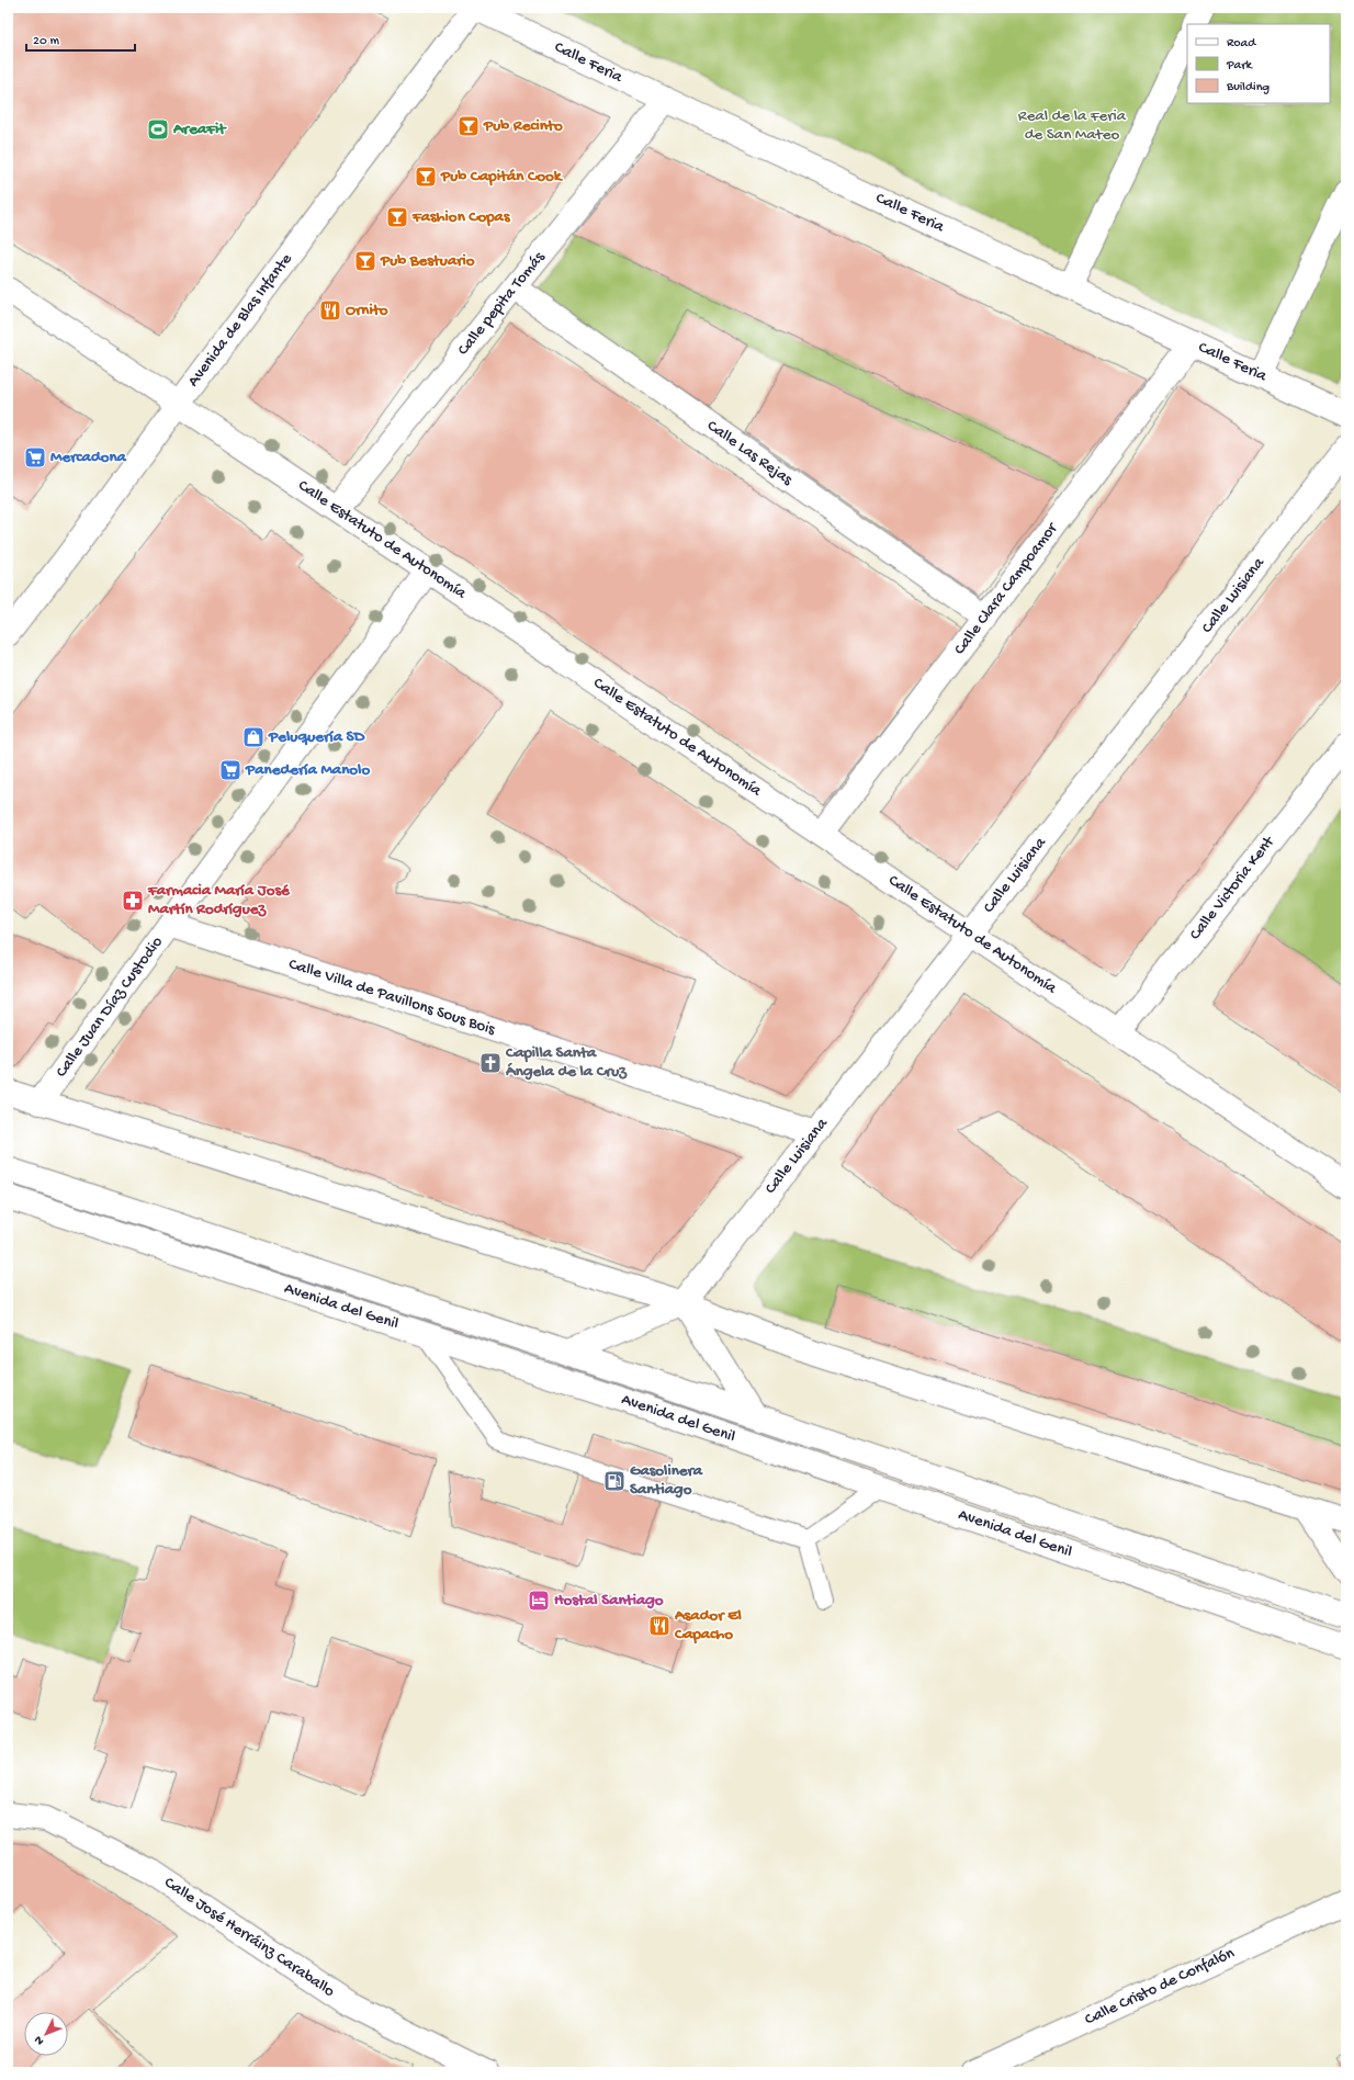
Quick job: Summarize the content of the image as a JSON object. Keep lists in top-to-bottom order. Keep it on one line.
{"streets":{"street":["Calle Feria","Calle pepita Tomás","Avenida de Blas Infante","Calle Las Rejas","Calle Estatuto de Autonomía","Calle Clara Campoamor","Calle Luisiana","Calle Victoria Kent","Calle Villa de Pavillons Sous Bois","Calle Juan Díaz Custodio","Avenida del Genil","Calle José Herráinz Caraballo","Calle Cristo de Confalón"]},"crossings":[["Calle Feria","Calle pepita Tomás"],["Calle Feria","Avenida de Blas Infante"],["Calle Feria","Calle Clara Campoamor"],["Calle pepita Tomás","Calle Las Rejas"],["Calle pepita Tomás","Calle Estatuto de Autonomía"],["Avenida de Blas Infante","Calle Estatuto de Autonomía"],["Calle Las Rejas","Calle Clara Campoamor"],["Calle Estatuto de Autonomía","Calle Clara Campoamor"],["Calle Estatuto de Autonomía","Calle Luisiana"],["Calle Estatuto de Autonomía","Calle Victoria Kent"],["Calle Estatuto de Autonomía","Calle Juan Díaz Custodio"],["Calle Luisiana","Calle Villa de Pavillons Sous Bois"],["Calle Luisiana","Avenida del Genil"],["Calle Villa de Pavillons Sous Bois","Calle Juan Díaz Custodio"]],"parks":["Real de la Feria de San Mateo"],"places":{"bar":["Pub Recinto","Pub Capitán Cook","Fashion Copas","Pub Bestuario"],"sports":["AreaFit"],"restaurant":["Ornito","Asador El Capacho"],"supermarket":["Mercadona","Panedería Manolo"],"shop":["Peluquería SD"],"pharmacy":["Farmacia María José Martín Rodríguez"],"church":["Capilla Santa Ángela de la Cruz"],"fuel station":["Gasolinera Santiago"],"hotel":["Hostal Santiago"]},"legend":["Road","Park","Building"],"scale_bar":"20 m","north":"bottom left"}
